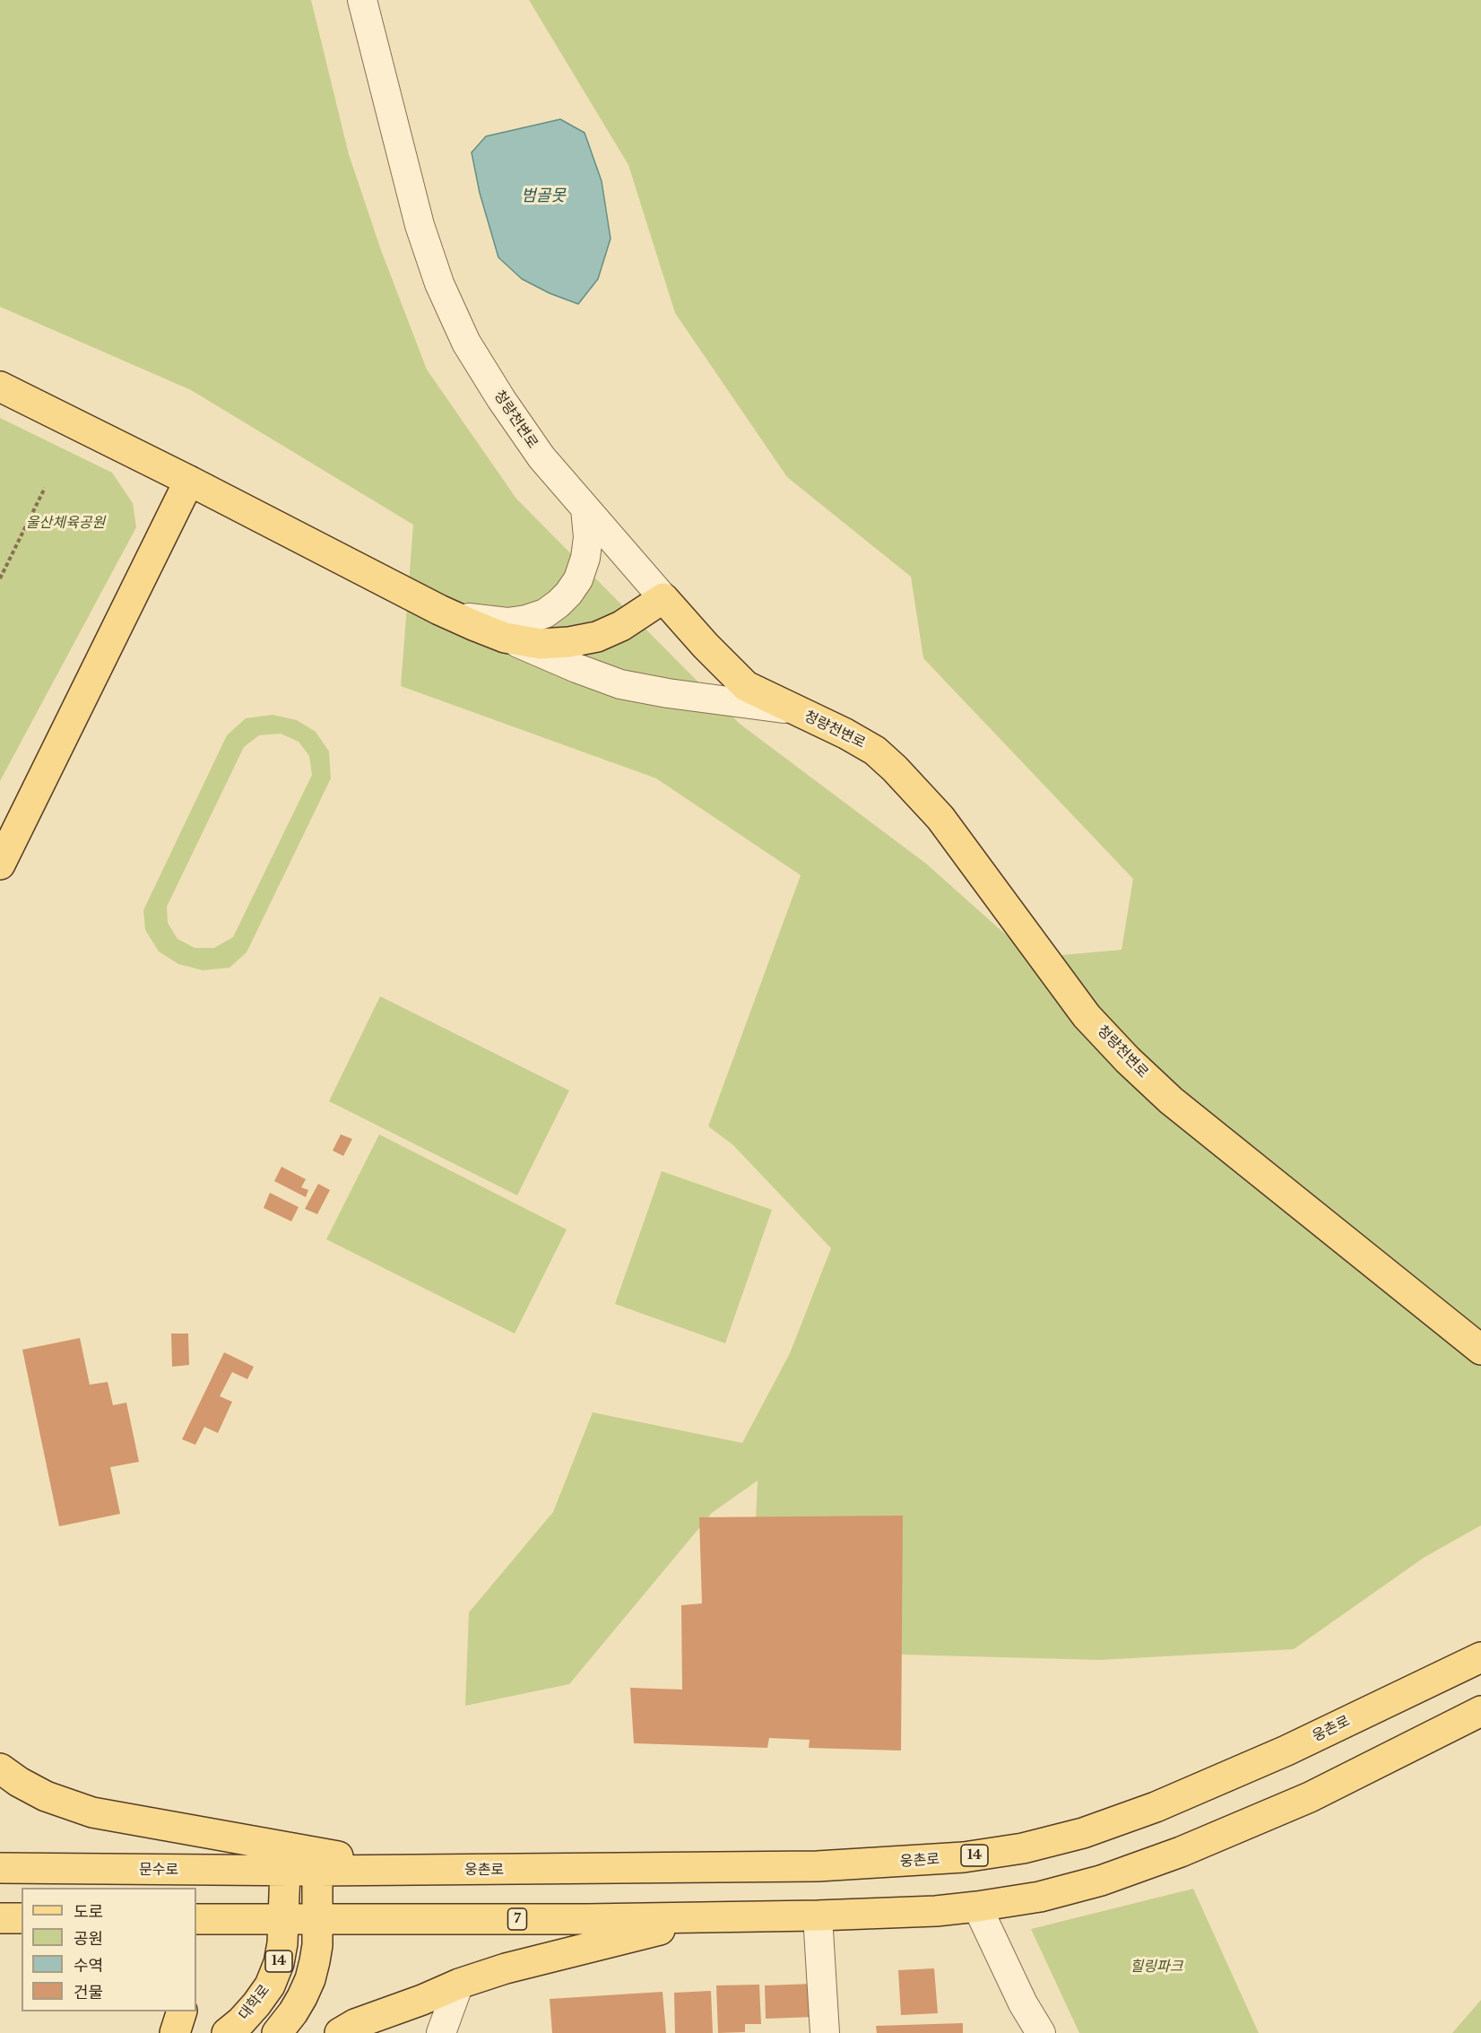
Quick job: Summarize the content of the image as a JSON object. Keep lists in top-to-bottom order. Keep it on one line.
{"streets":{"main road":["청량천변로","웅촌로","14","문수로","7","대학로"]},"crossings":[["웅촌로","문수로"],["웅촌로","대학로"],["문수로","대학로"]],"water":["범골못"],"parks":["울산체육공원","힐링파크"],"legend":["도로","공원","수역","건물"]}
